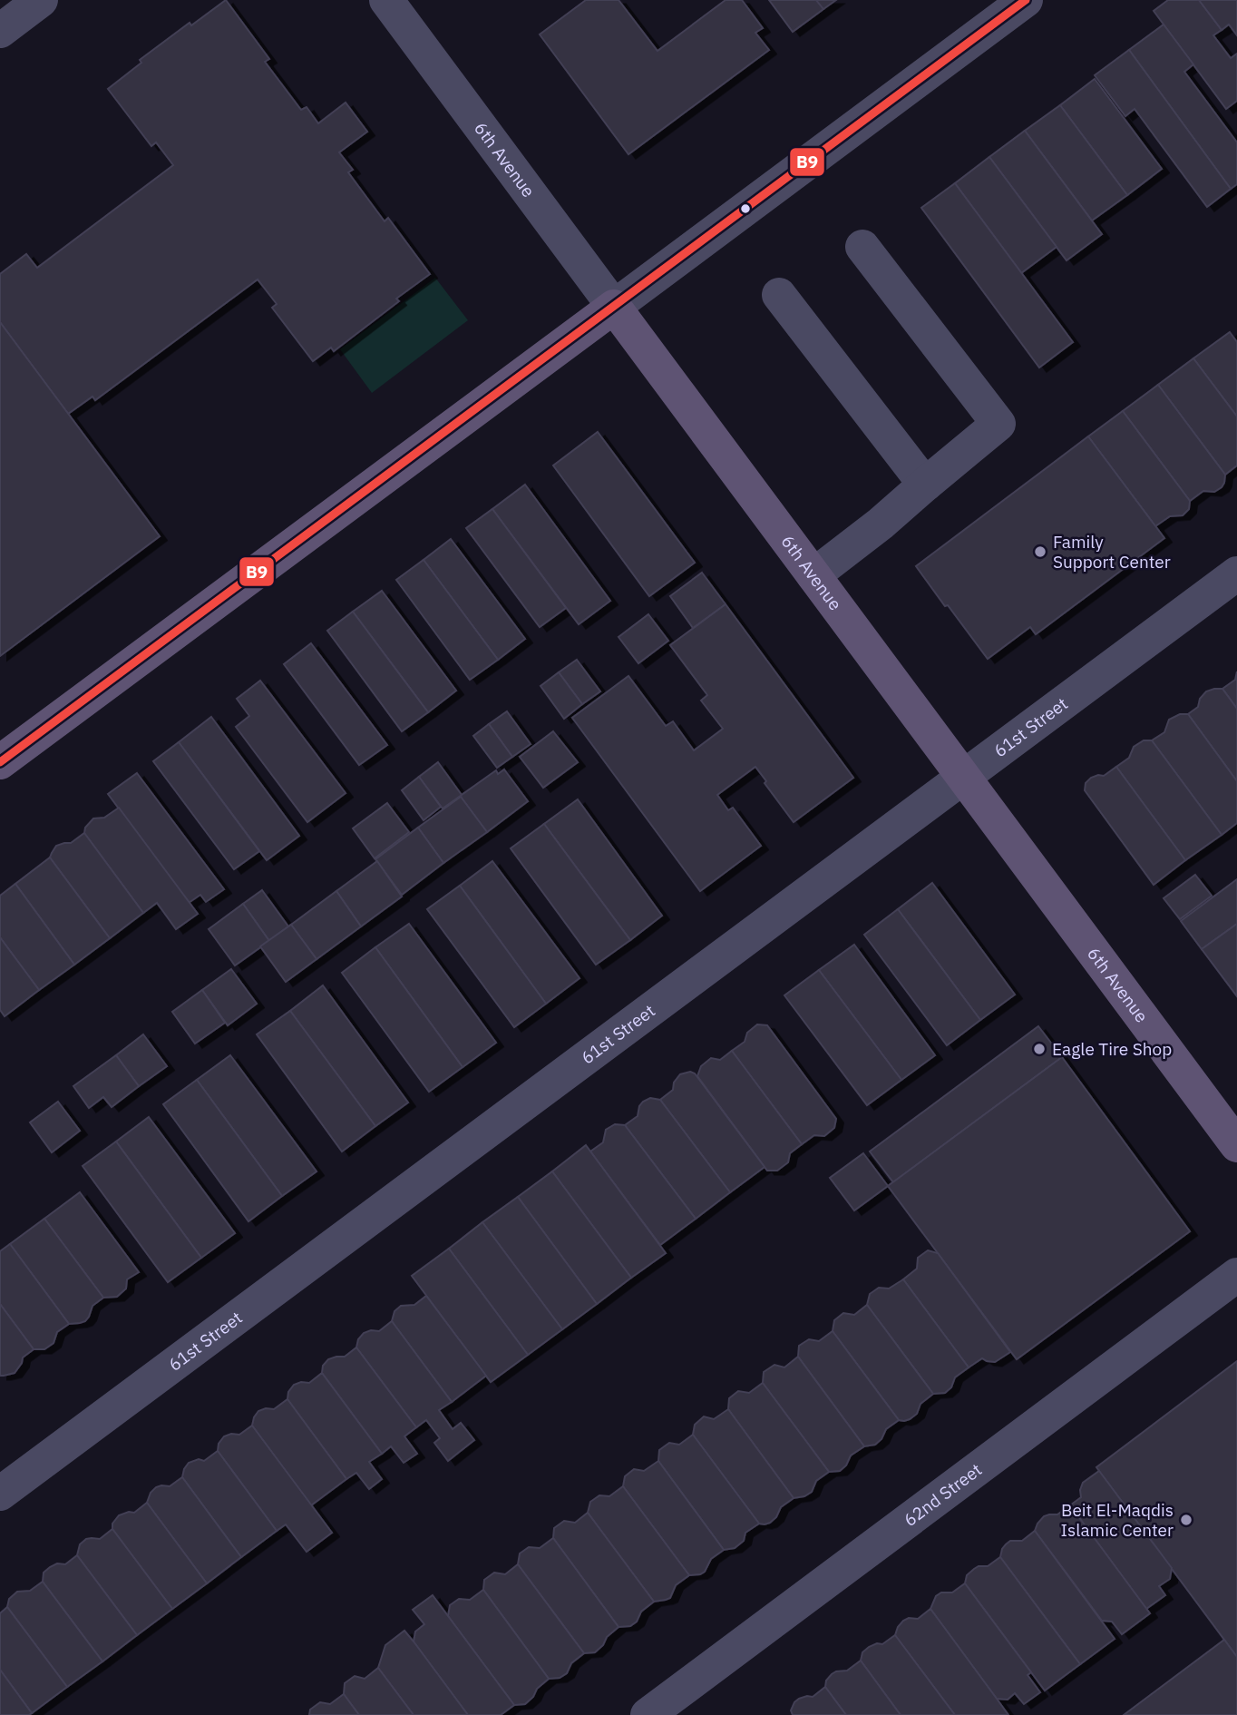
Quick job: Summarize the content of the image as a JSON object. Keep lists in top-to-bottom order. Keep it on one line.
{"streets":{"main road":["6th Avenue"],"street":["61st Street","62nd Street"]},"crossings":[["6th Avenue","61st Street"]],"places":["Family Support Center","Eagle Tire Shop","Beit El-Maqdis Islamic Center"],"lines":["transit line B9"]}
